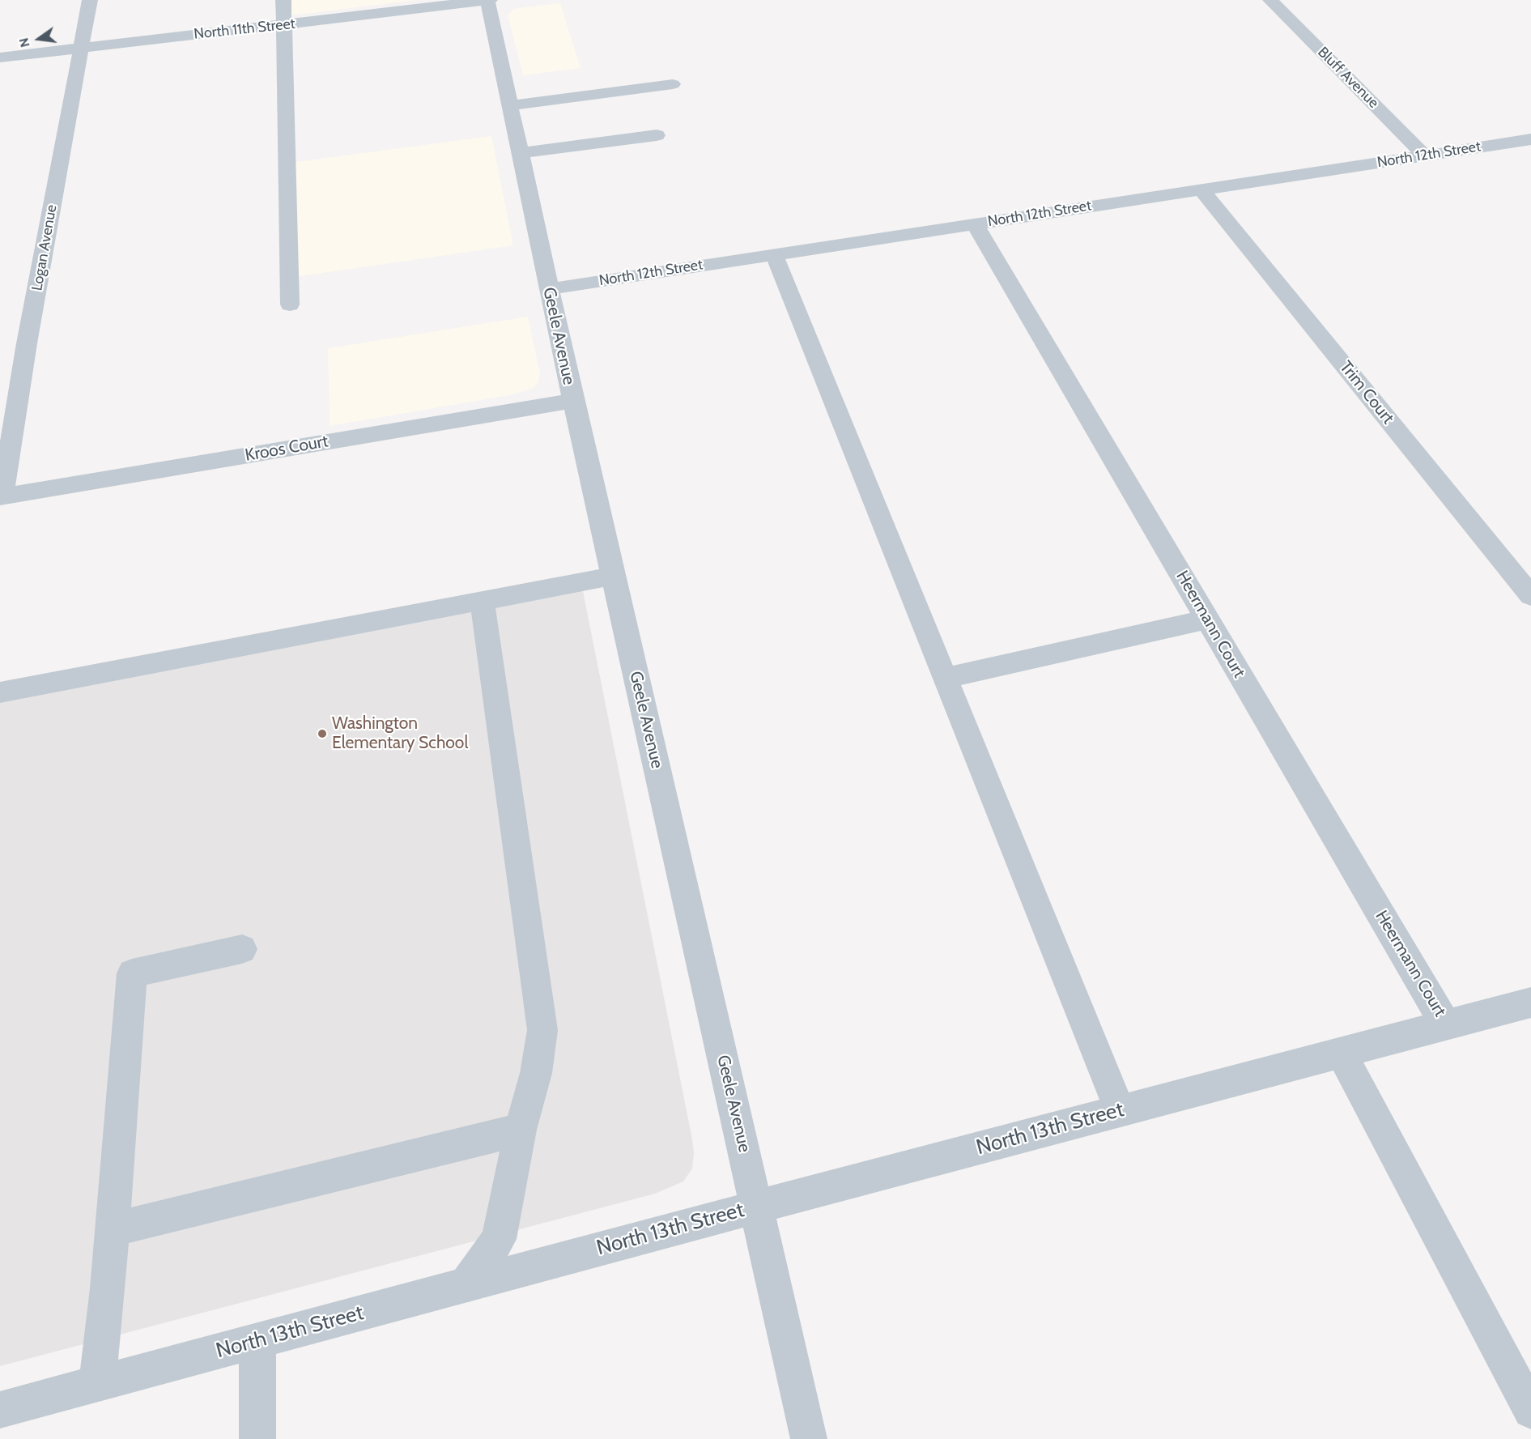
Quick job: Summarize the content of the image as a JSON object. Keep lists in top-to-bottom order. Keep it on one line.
{"streets":{"street":["North 11th Street","Bluff Avenue","North 12th Street","Logan Avenue","Geele Avenue","Trim Court","Kroos Court","Heermann Court","North 13th Street"]},"crossings":[["North 11th Street","Logan Avenue"],["North 11th Street","Geele Avenue"],["Bluff Avenue","North 12th Street"],["North 12th Street","Geele Avenue"],["North 12th Street","Trim Court"],["North 12th Street","Heermann Court"],["Logan Avenue","Kroos Court"],["Geele Avenue","Kroos Court"],["Geele Avenue","North 13th Street"],["Heermann Court","North 13th Street"]],"places":["Washington Elementary School"],"north":"left"}
